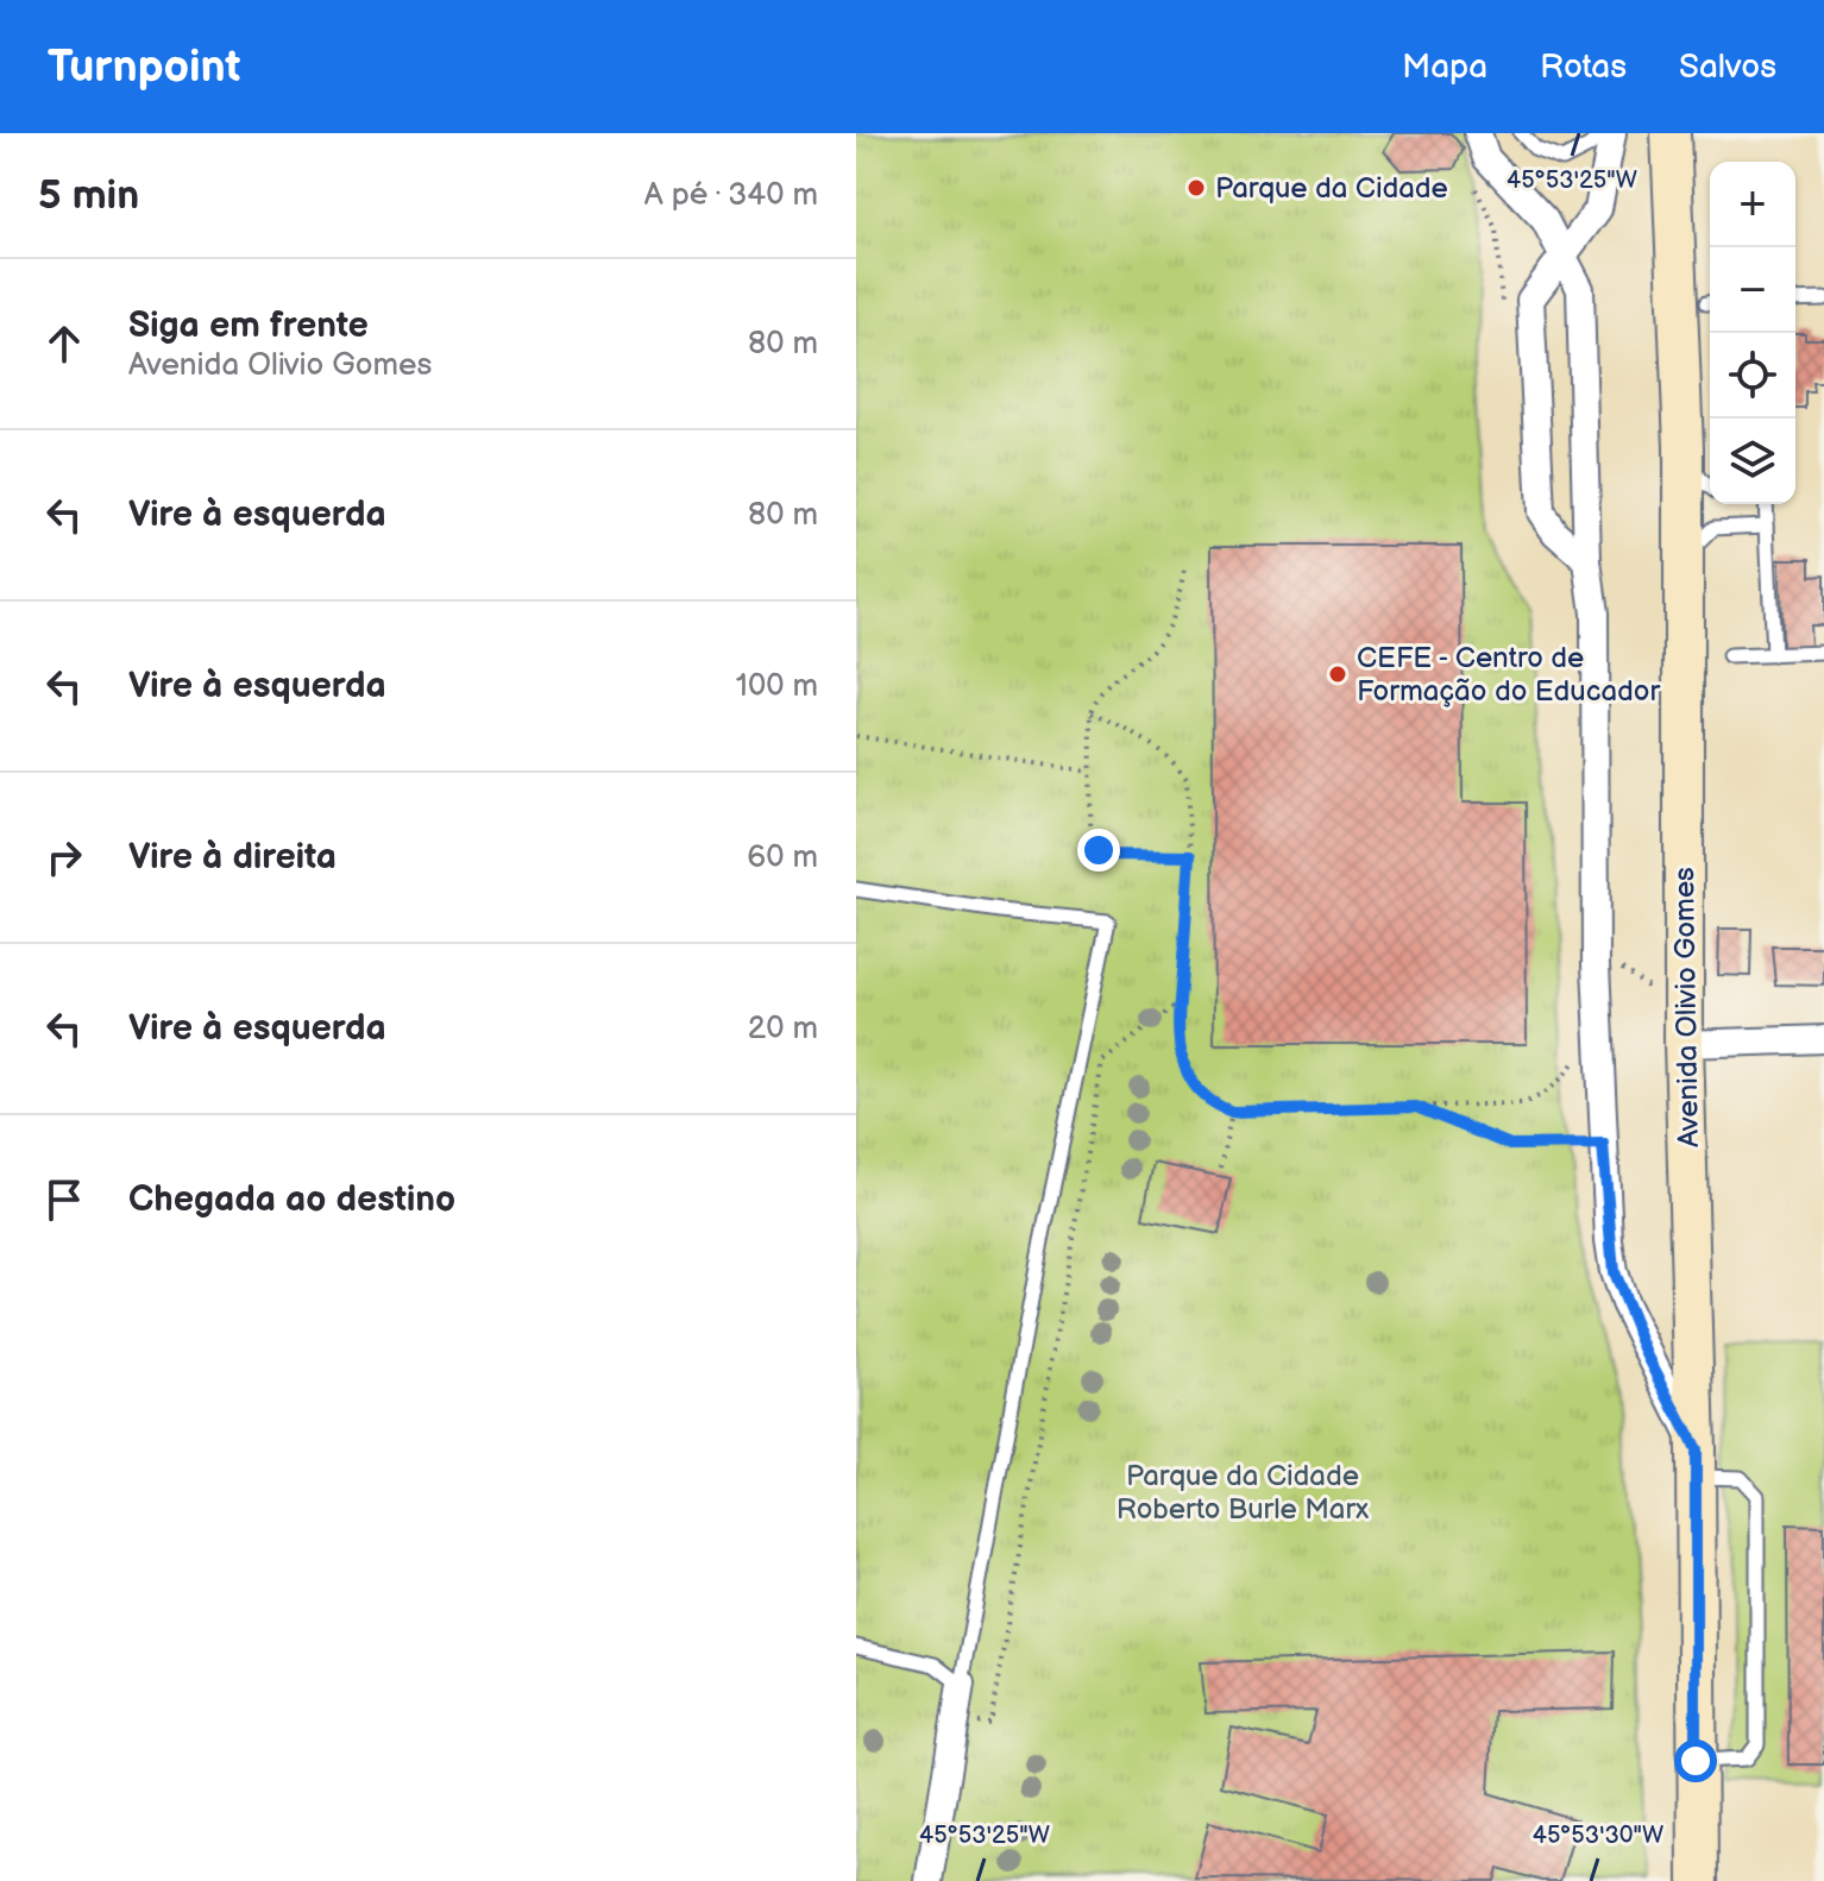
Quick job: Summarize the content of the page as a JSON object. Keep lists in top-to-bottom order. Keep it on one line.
{"streets":{"main road":["Avenida Olivio Gomes"]},"parks":["Parque da Cidade Roberto Burle Marx"],"places":["Parque da Cidade","CEFE - Centro de Formação do Educador"],"page":{"header":"Turnpoint","nav":["Mapa","Rotas","Salvos"],"heading":["5 min","A pé · 340 m"],"map_buttons":["+","−"],"list":[["Siga em frente","Avenida Olivio Gomes","80 m"],["Vire à esquerda","80 m"],["Vire à esquerda","100 m"],["Vire à direita","60 m"],["Vire à esquerda","20 m"],"Chegada ao destino"]},"coordinates":["45°53'25\"W","45°53'30\"W"]}
